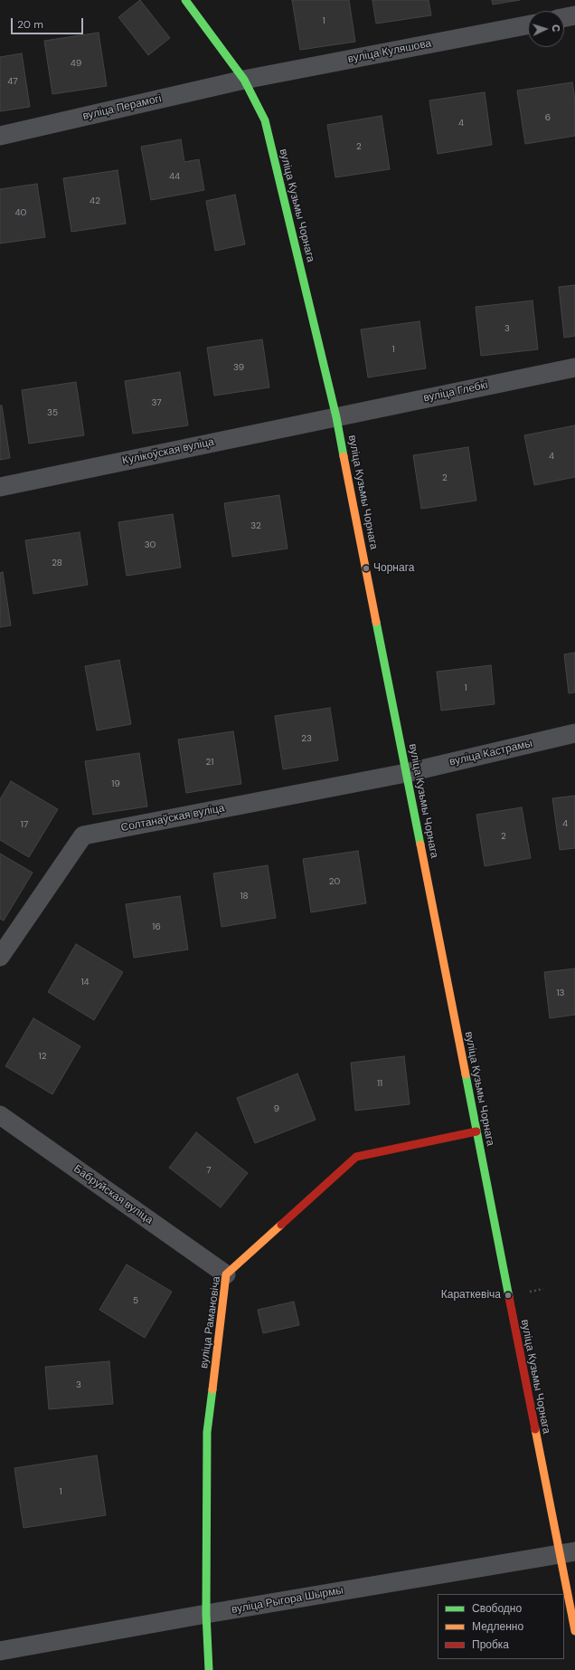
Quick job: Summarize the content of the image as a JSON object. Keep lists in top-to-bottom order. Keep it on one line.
{"streets":{"street":["вуліца Куляшова","вуліца Перамогі","вуліца Кузьмы Чорнага","вуліца Глебкі","Кулікоўская вуліца","вуліца Кастрамы","Солтанаўская вуліца","Бабруйская вуліца","вуліца Рамановіча","вуліца Рыгора Шырмы"]},"crossings":[["вуліца Куляшова","вуліца Перамогі"],["вуліца Куляшова","вуліца Кузьмы Чорнага"],["вуліца Перамогі","вуліца Кузьмы Чорнага"],["вуліца Кузьмы Чорнага","вуліца Глебкі"],["вуліца Кузьмы Чорнага","Кулікоўская вуліца"],["вуліца Кузьмы Чорнага","вуліца Кастрамы"],["вуліца Кузьмы Чорнага","Солтанаўская вуліца"],["вуліца Кузьмы Чорнага","вуліца Рамановіча"],["вуліца Кузьмы Чорнага","вуліца Рыгора Шырмы"],["вуліца Глебкі","Кулікоўская вуліца"],["вуліца Кастрамы","Солтанаўская вуліца"],["Бабруйская вуліца","вуліца Рамановіча"],["вуліца Рамановіча","вуліца Рыгора Шырмы"]],"places":["Чорнага","Караткевіча"],"house_numbers":["1","49","47","6","4","2","44","42","40","3","1","39","37","35","4","2","32","30","28","1","23","21","19","4","17","2","20","18","16","14","13","12","11","9","7","5","3","1"],"legend":["Свободно","Медленно","Пробка"],"scale_bar":"20 m","north":"right"}
